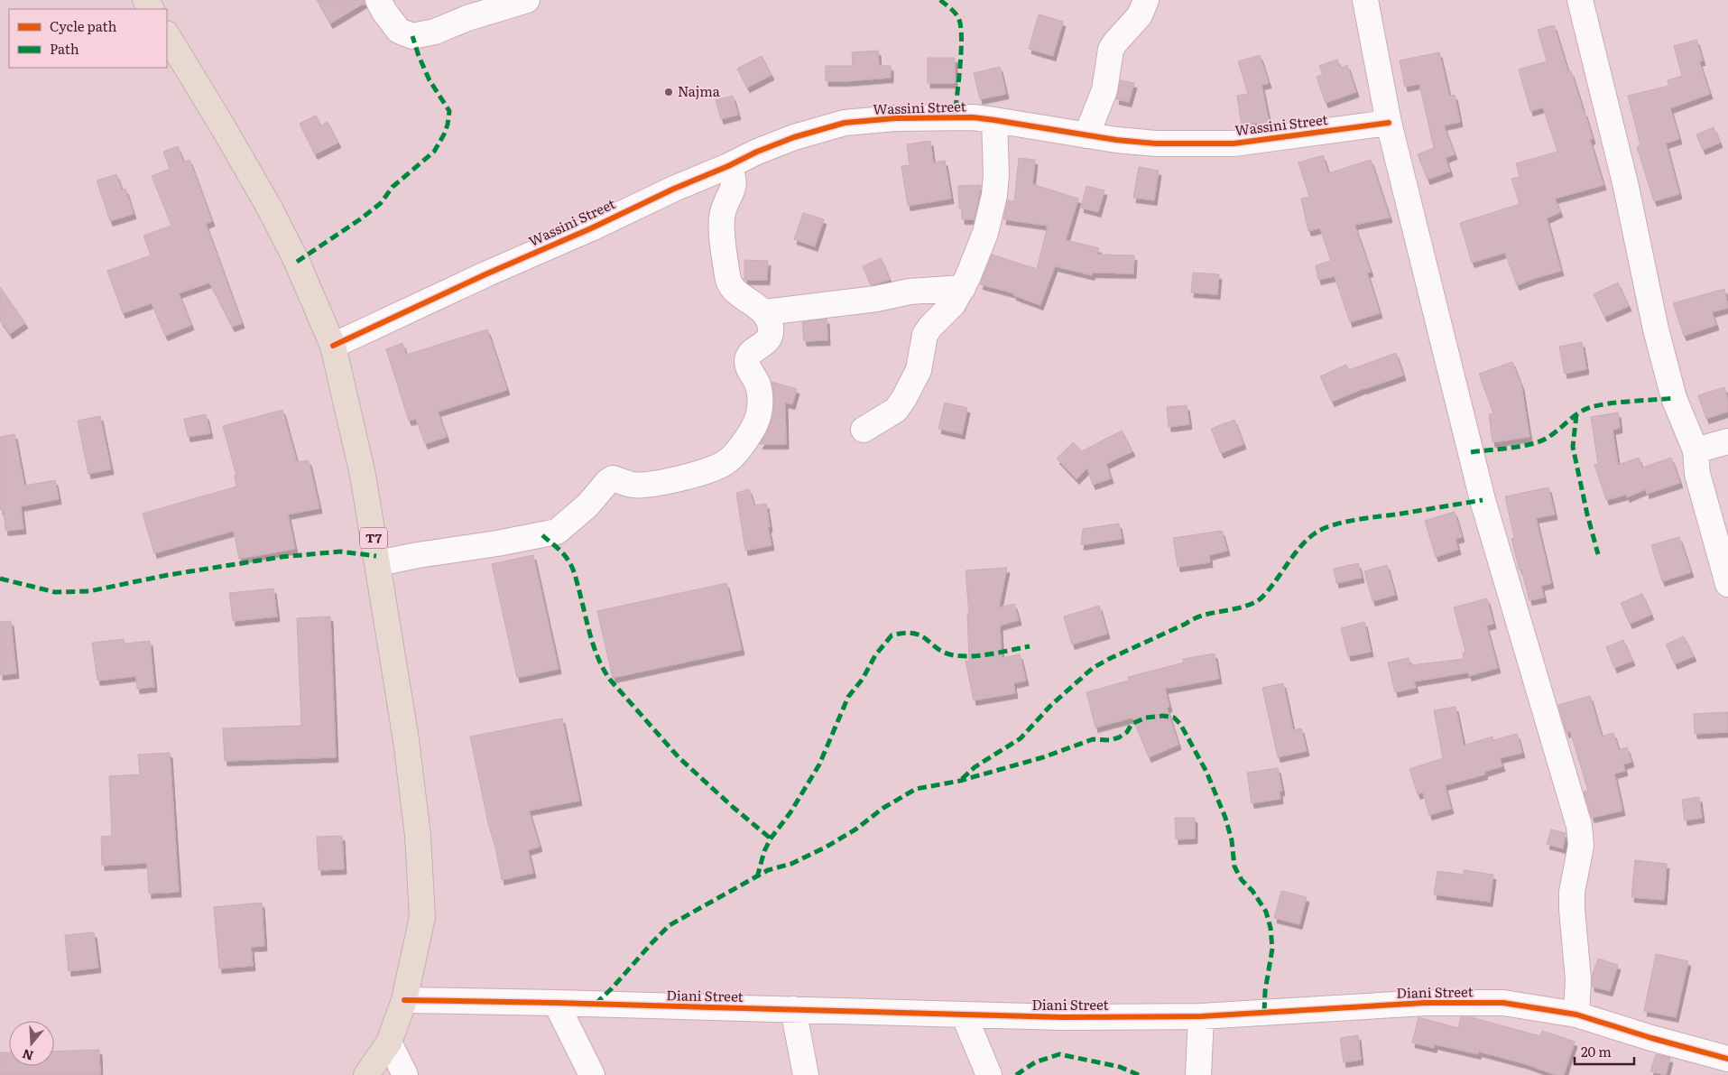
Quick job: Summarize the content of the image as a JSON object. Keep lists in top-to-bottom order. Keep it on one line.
{"streets":{"highway":["T7"],"street":["Wassini Street","Diani Street"]},"crossings":[["Wassini Street","T7"],["T7","Diani Street"]],"places":["Najma"],"legend":["Cycle path","Path"],"scale_bar":"20 m","north":"bottom"}
